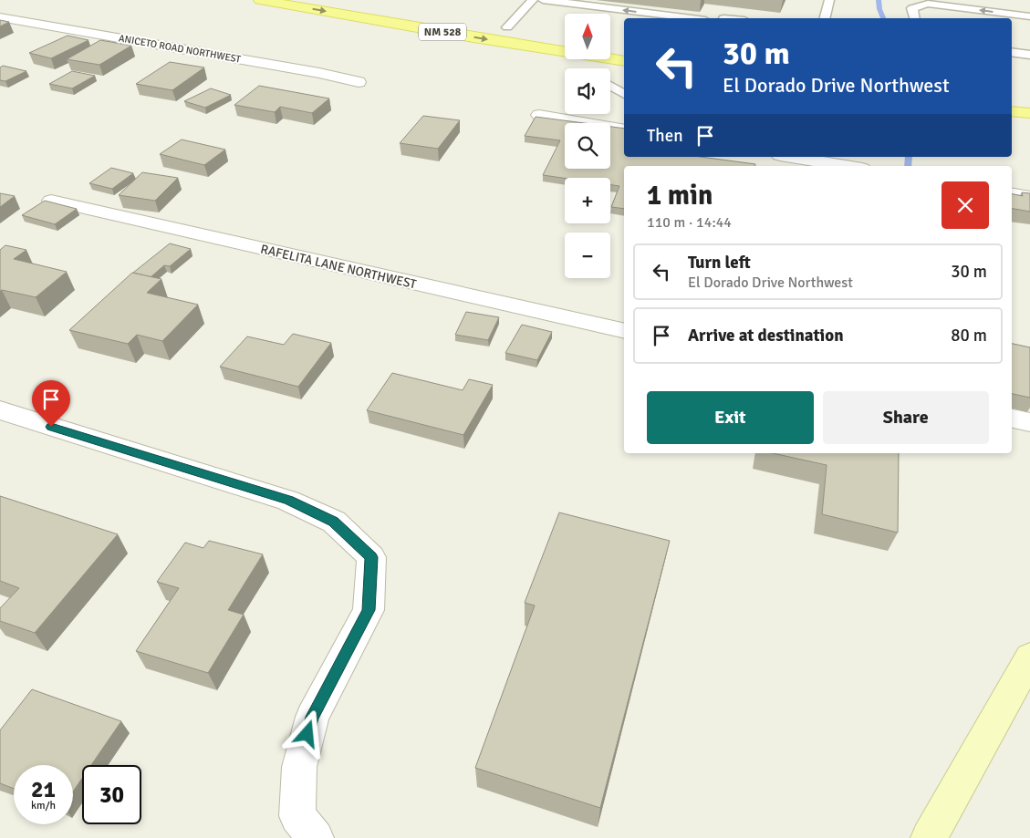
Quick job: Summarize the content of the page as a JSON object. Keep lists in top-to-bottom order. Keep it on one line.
{"streets":{"main road":["NM 528"],"street":["ANICETO ROAD NORTHWEST","RAFELITA LANE NORTHWEST"]},"north":"top","page":{"map_buttons":["+","−"],"turn":["30 m","El Dorado Drive Northwest"],"then":"Then","heading":["1 min","110 m · 14:44"],"list":[{"name":"Turn left","note":"El Dorado Drive Northwest","value":"30 m"},{"name":"Arrive at destination","value":"80 m"}],"buttons":["Exit","Share"],"speed":"21 km/h","limit":"30"}}
